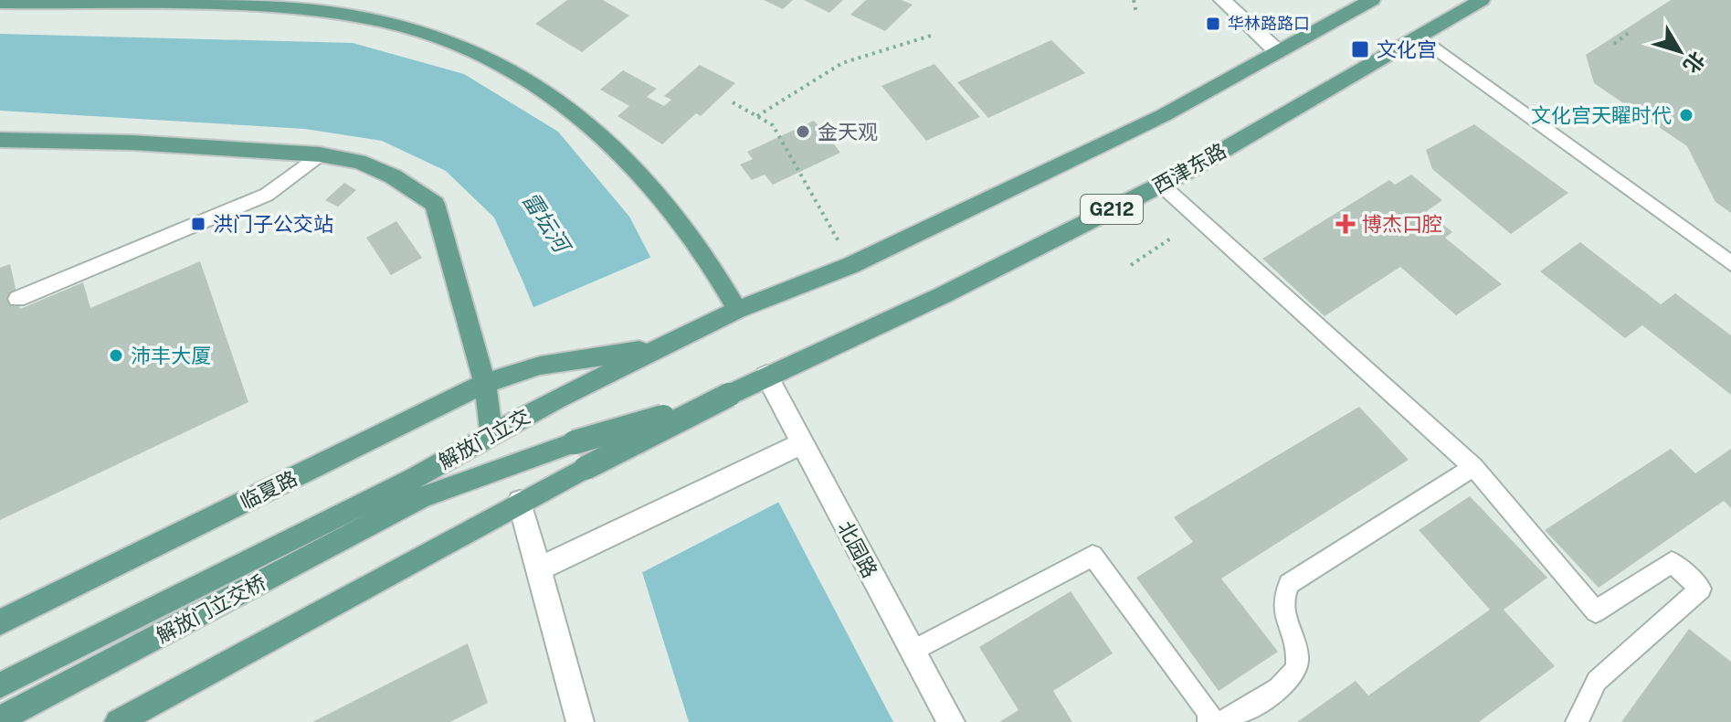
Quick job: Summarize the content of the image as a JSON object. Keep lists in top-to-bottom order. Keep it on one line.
{"streets":{"main road":["西津东路","G212","解放门立交","临夏路","解放门立交桥"],"street":["北园路"]},"crossings":[["西津东路","解放门立交"],["西津东路","北园路"],["解放门立交","临夏路"],["解放门立交","解放门立交桥"]],"water":["雷坛河"],"places":{"transit":["华林路路口","文化宫","洪门子公交站"],"other":["文化宫天矅时代","金天观","沛丰大厦"],"health":["博杰口腔"]},"north":"bottom right"}
